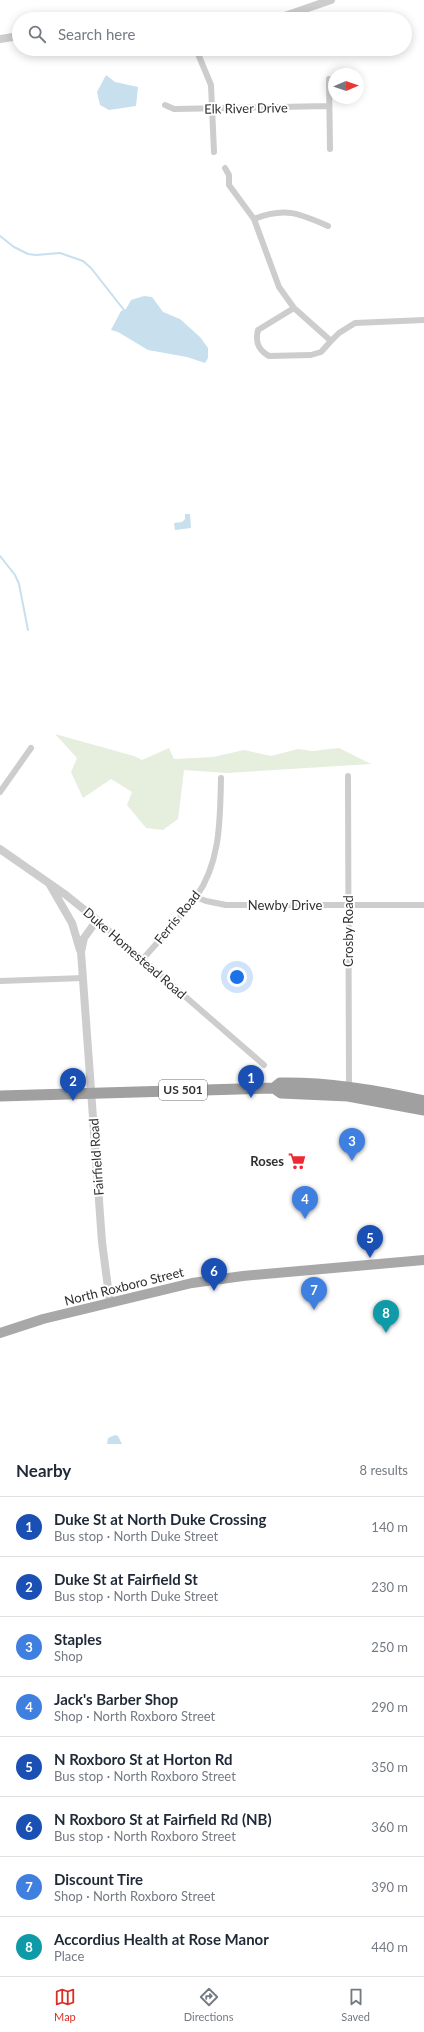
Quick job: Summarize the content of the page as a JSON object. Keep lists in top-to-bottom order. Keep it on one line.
{"streets":{"highway":["US 501"],"main road":["North Roxboro Street"],"street":["Elk River Drive","Newby Drive","Ferris Road","Crosby Road","Duke Homestead Road","Fairfield Road"]},"crossings":[["Newby Drive","Ferris Road"],["Newby Drive","Crosby Road"],["Ferris Road","Duke Homestead Road"],["Crosby Road","US 501"],["Duke Homestead Road","Fairfield Road"],["US 501","Fairfield Road"],["Fairfield Road","North Roxboro Street"]],"places":{"supermarket":["Roses"]},"north":"right","page":{"search":"Search here","pins":["1","2","3","4","5","6","7","8"],"heading":["Nearby","8 results"],"list":[{"mark":"1","name":"Duke St at North Duke Crossing","note":"Bus stop · North Duke Street","value":"140 m"},{"mark":"2","name":"Duke St at Fairfield St","note":"Bus stop · North Duke Street","value":"230 m"},{"mark":"3","name":"Staples","note":"Shop","value":"250 m"},{"mark":"4","name":"Jack's Barber Shop","note":"Shop · North Roxboro Street","value":"290 m"},{"mark":"5","name":"N Roxboro St at Horton Rd","note":"Bus stop · North Roxboro Street","value":"350 m"},{"mark":"6","name":"N Roxboro St at Fairfield Rd (NB)","note":"Bus stop · North Roxboro Street","value":"360 m"},{"mark":"7","name":"Discount Tire","note":"Shop · North Roxboro Street","value":"390 m"},{"mark":"8","name":"Accordius Health at Rose Manor","note":"Place","value":"440 m"}],"nav":["Map","Directions","Saved"]}}
